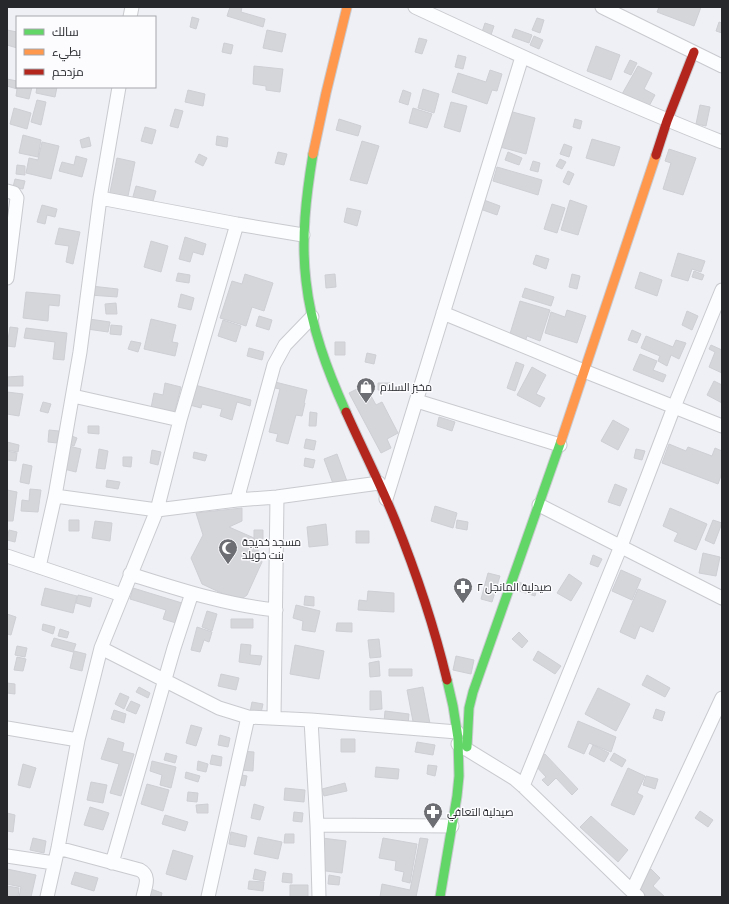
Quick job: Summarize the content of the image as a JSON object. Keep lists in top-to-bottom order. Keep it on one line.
{"places":{"shop":["مخبز السلام"],"mosque":["مسجد خديجة بنت خويلد"],"pharmacy":["صيدلية المانجل ٢","صيدلية التعافي"]},"legend":["سالك","بطيء","مزدحم"]}
